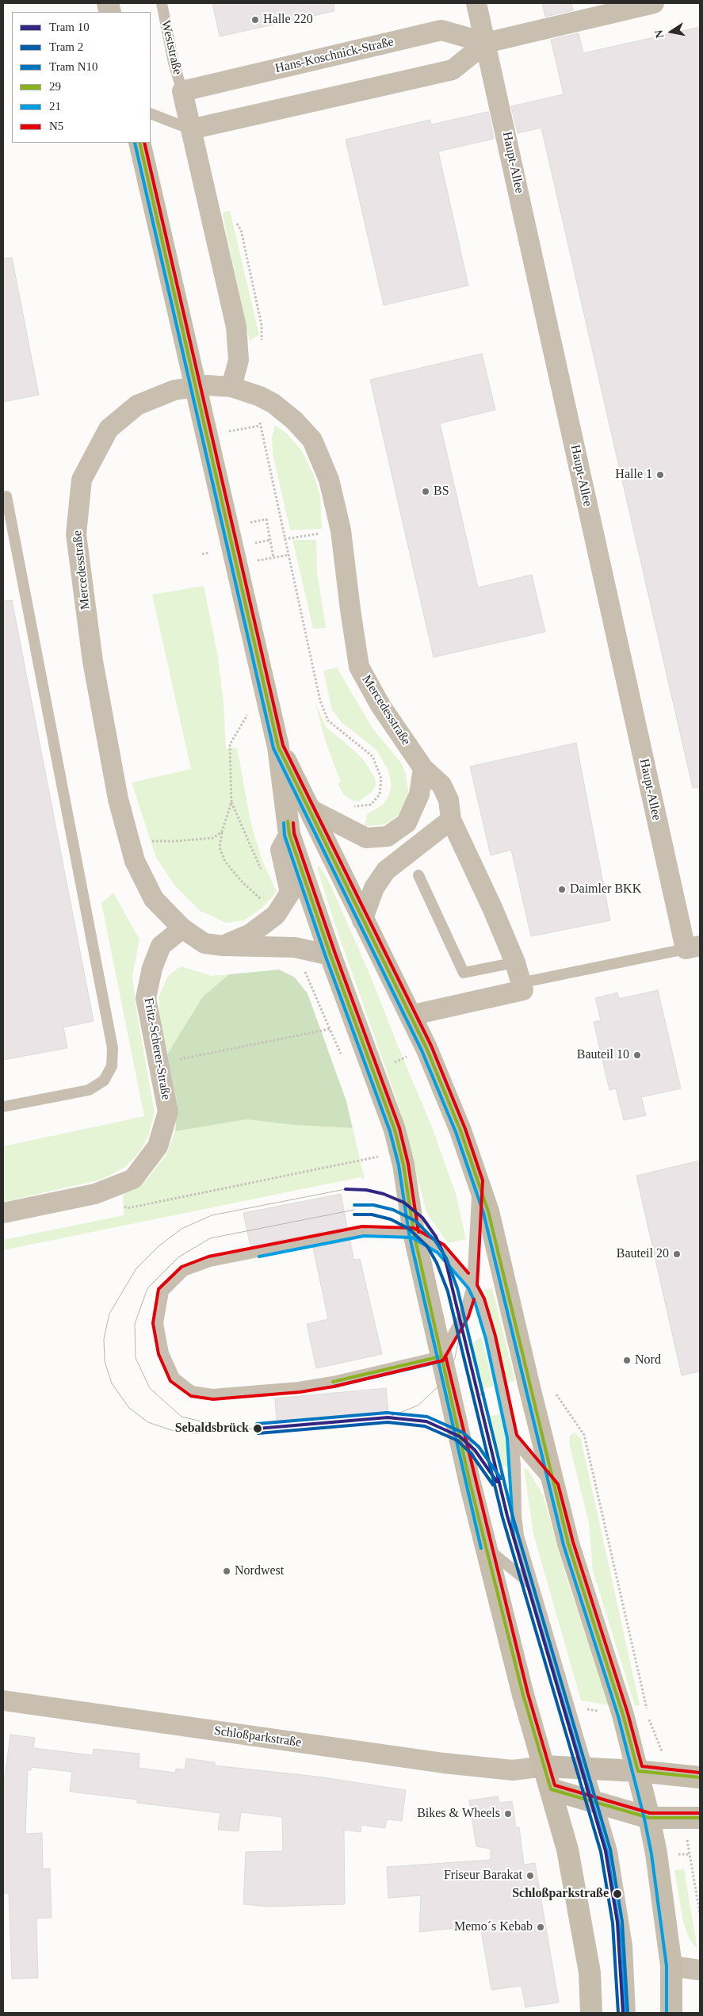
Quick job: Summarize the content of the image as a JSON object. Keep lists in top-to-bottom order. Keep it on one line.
{"streets":{"street":["Hans-Koschnick-Straße","Haupt-Allee","Mercedesstraße","Fritz-Scherer-Straße","Schloßparkstraße"],"lane":["Weststraße"]},"crossings":[["Weststraße","Hans-Koschnick-Straße"],["Hans-Koschnick-Straße","Haupt-Allee"],["Mercedesstraße","Fritz-Scherer-Straße"]],"places":["Halle 220","Halle 1","BS","Daimler BKK","Bauteil 10","Bauteil 20","Nord","Sebaldsbrück","Nordwest","Bikes & Wheels","Friseur Barakat","Schloßparkstraße","Memo´s Kebab"],"lines":["transit line 29","transit line 21","transit line N5","tram line 10","tram line N10","tram line 2"],"legend":["Tram 10","Tram 2","Tram N10","29","21","N5"],"north":"left"}
